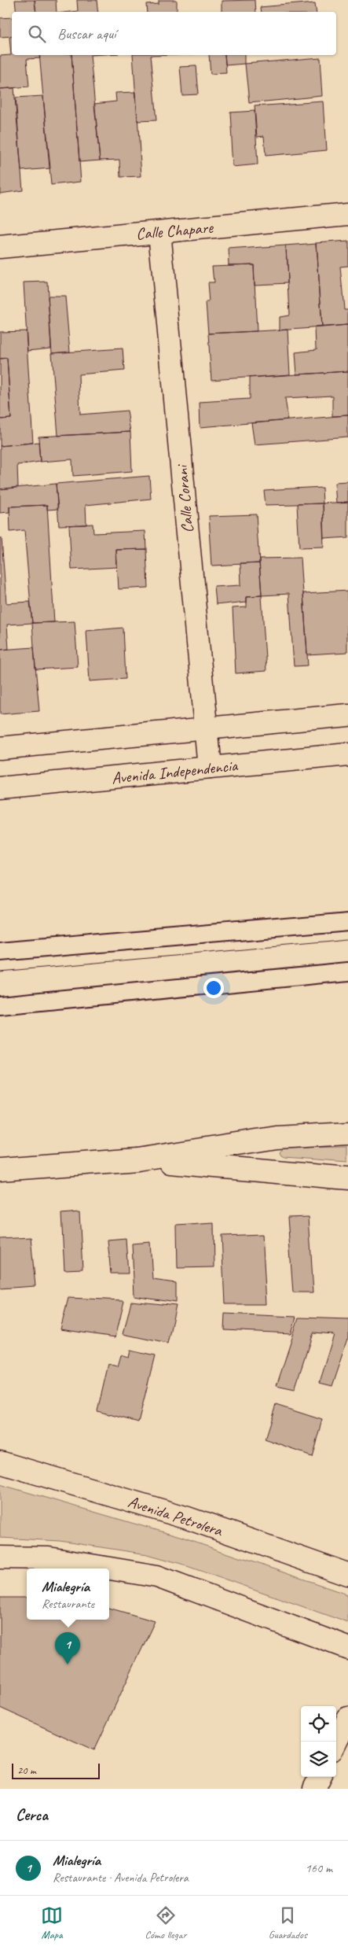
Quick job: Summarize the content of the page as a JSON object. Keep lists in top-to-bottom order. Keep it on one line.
{"streets":{"street":["Calle Chapare","Calle Corani","Avenida Independencia","Avenida Petrolera"]},"crossings":[["Calle Chapare","Calle Corani"],["Calle Corani","Avenida Independencia"]],"scale_bar":"20 m","page":{"search":"Buscar aquí","popup":["Mialegría","Restaurante"],"pins":"1","scale":"20 m","heading":"Cerca","list":[{"mark":"1","name":"Mialegría","note":"Restaurante · Avenida Petrolera","value":"160 m"}],"nav":["Mapa","Cómo llegar","Guardados"]}}
